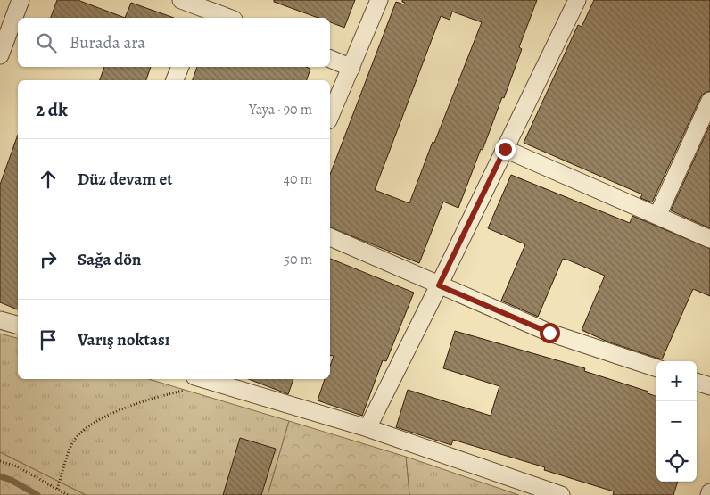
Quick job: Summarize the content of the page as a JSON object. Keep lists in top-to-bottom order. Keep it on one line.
{"page":{"search":"Burada ara","heading":["2 dk","Yaya · 90 m"],"list":[["Düz devam et","40 m"],["Sağa dön","50 m"],"Varış noktası"],"map_buttons":["+","−"]}}
